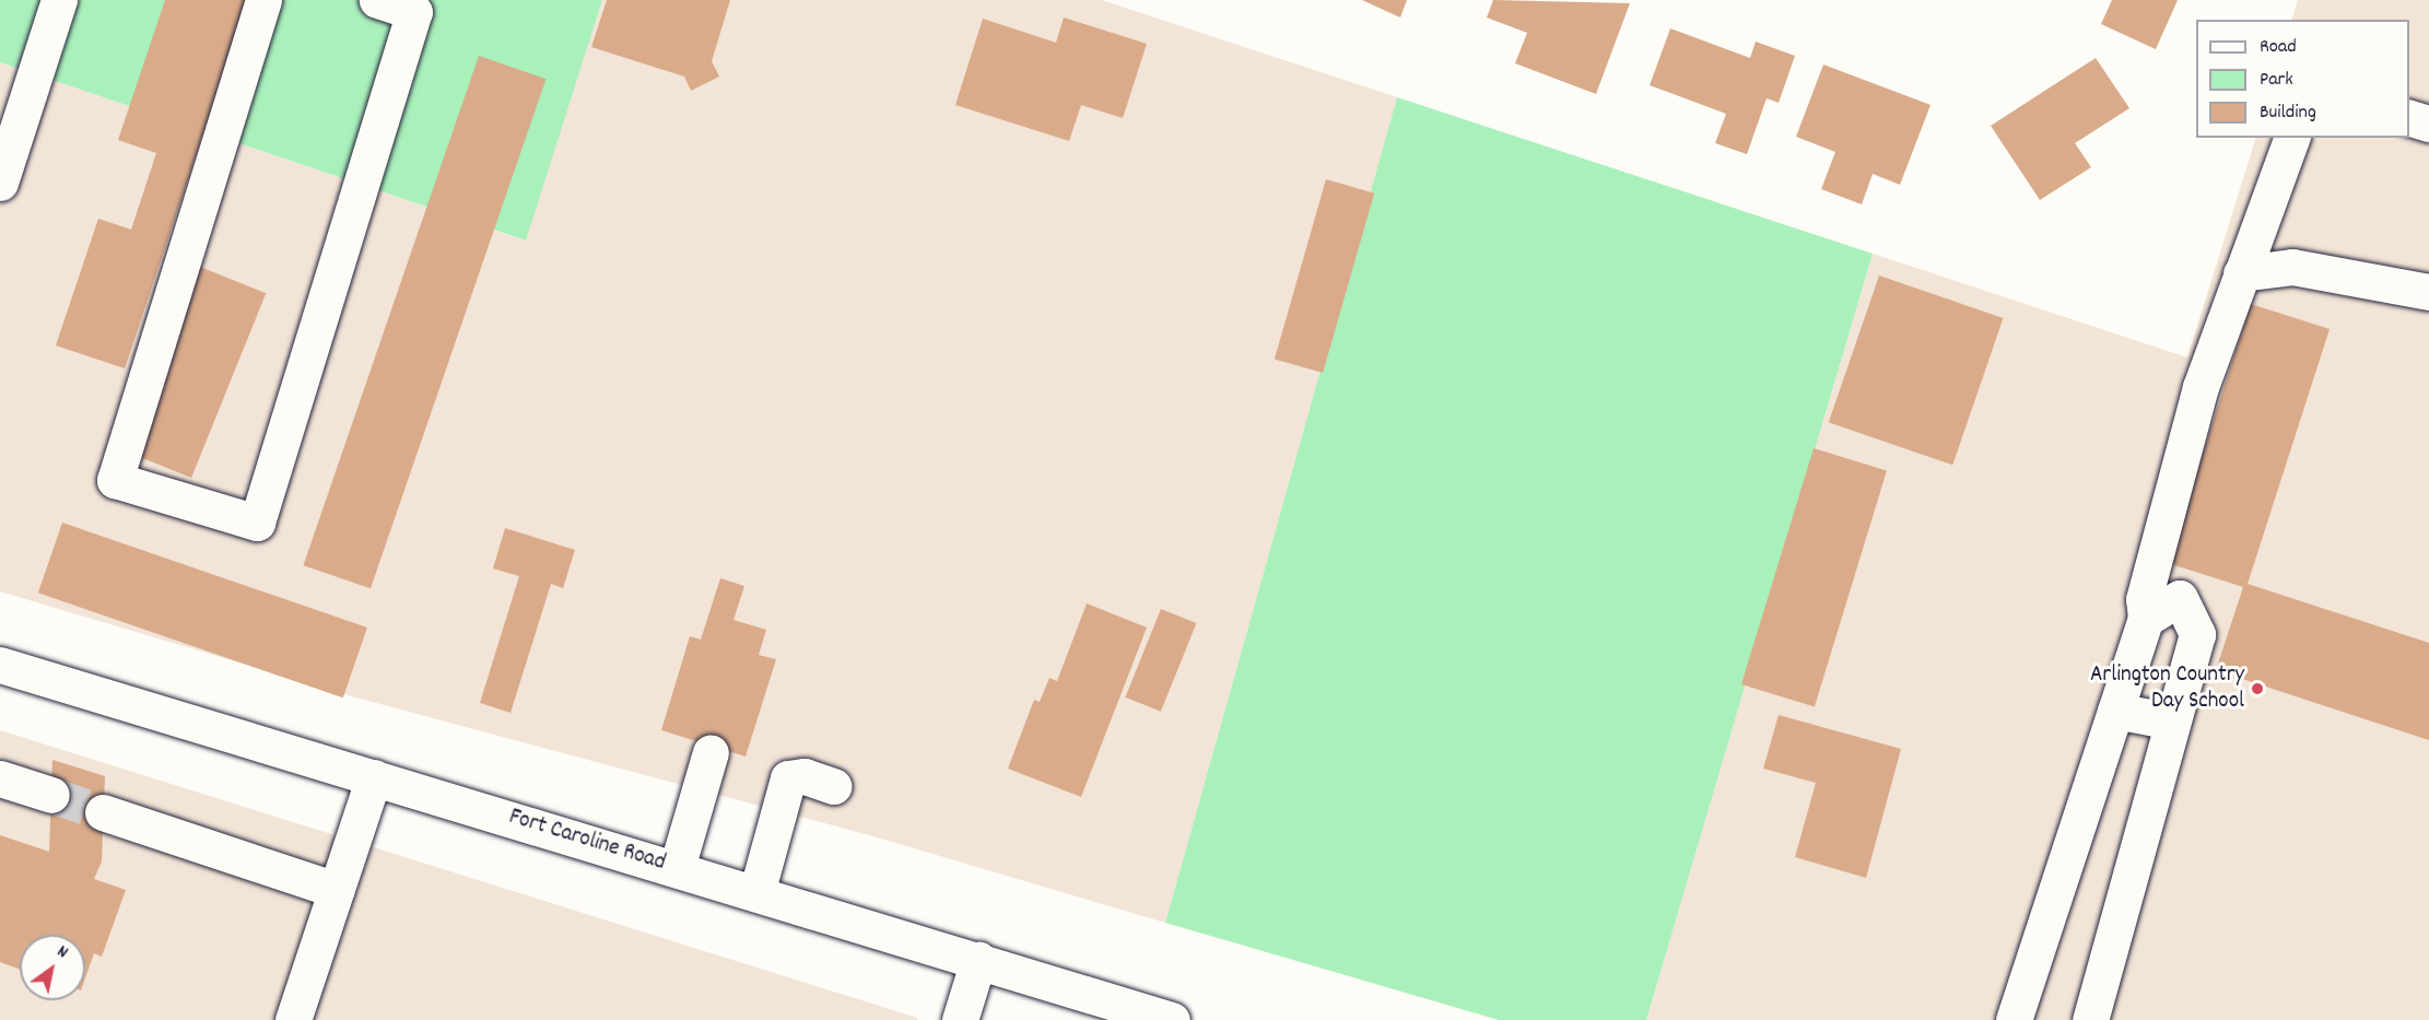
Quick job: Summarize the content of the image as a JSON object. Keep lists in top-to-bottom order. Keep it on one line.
{"streets":{"street":["Fort Caroline Road"]},"places":["Arlington Country Day School"],"legend":["Road","Park","Building"],"north":"top right"}
